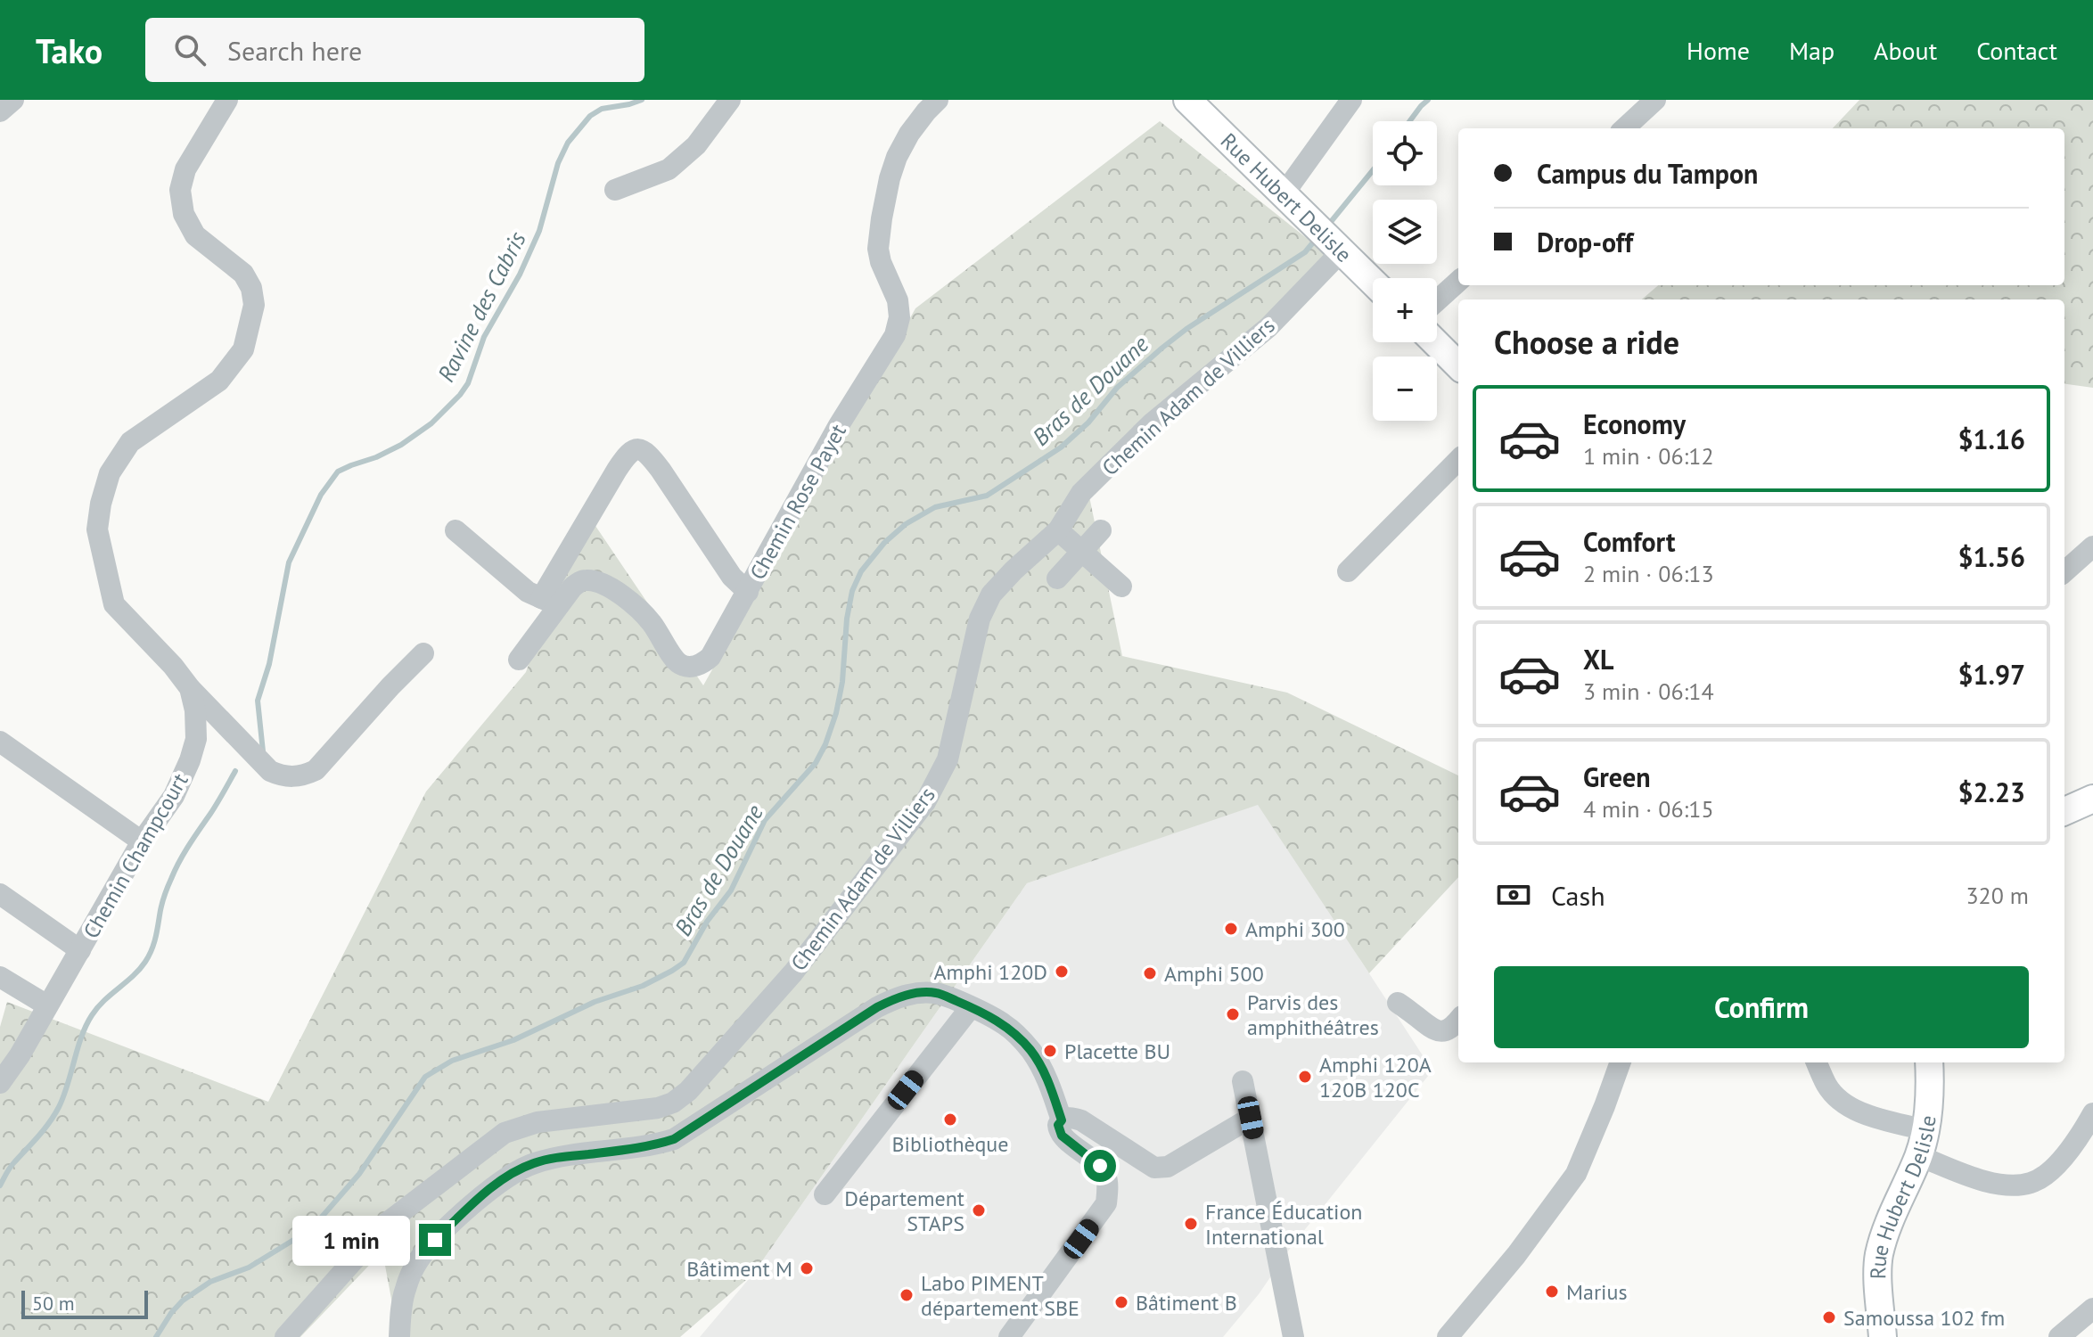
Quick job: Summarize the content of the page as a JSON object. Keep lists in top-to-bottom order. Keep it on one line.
{"streets":{"main road":["Rue Hubert Delisle"],"street":["Chemin Adam de Villiers","Chemin Rose Payet","Chemin Champcourt"]},"crossings":[["Rue Hubert Delisle","Chemin Adam de Villiers"]],"water":["Ravine des Cabris","Bras de Douane"],"places":["Amphi 300","Amphi 120D","Amphi 500","Parvis des amphithéâtres","Placette BU","Amphi 120A 120B 120C","Bibliothèque","Département STAPS","France Éducation International","Bâtiment M","Marius","Labo PIMENT département SBE","Bâtiment B","Samoussa 102 fm"],"scale_bar":"50 m","page":{"header":"Tako","search":"Search here","nav":["Home","Map","About","Contact"],"map_buttons":["+","−"],"banner":["Campus du Tampon","Drop-off"],"heading":"Choose a ride","list":[{"name":"Economy","note":"1 min · 06:12","value":"$1.16"},{"name":"Comfort","note":"2 min · 06:13","value":"$1.56"},{"name":"XL","note":"3 min · 06:14","value":"$1.97"},{"name":"Green","note":"4 min · 06:15","value":"$2.23"}],"pay":["Cash","320 m"],"buttons":"Confirm","bubble":"1 min","scale":"50 m"}}
